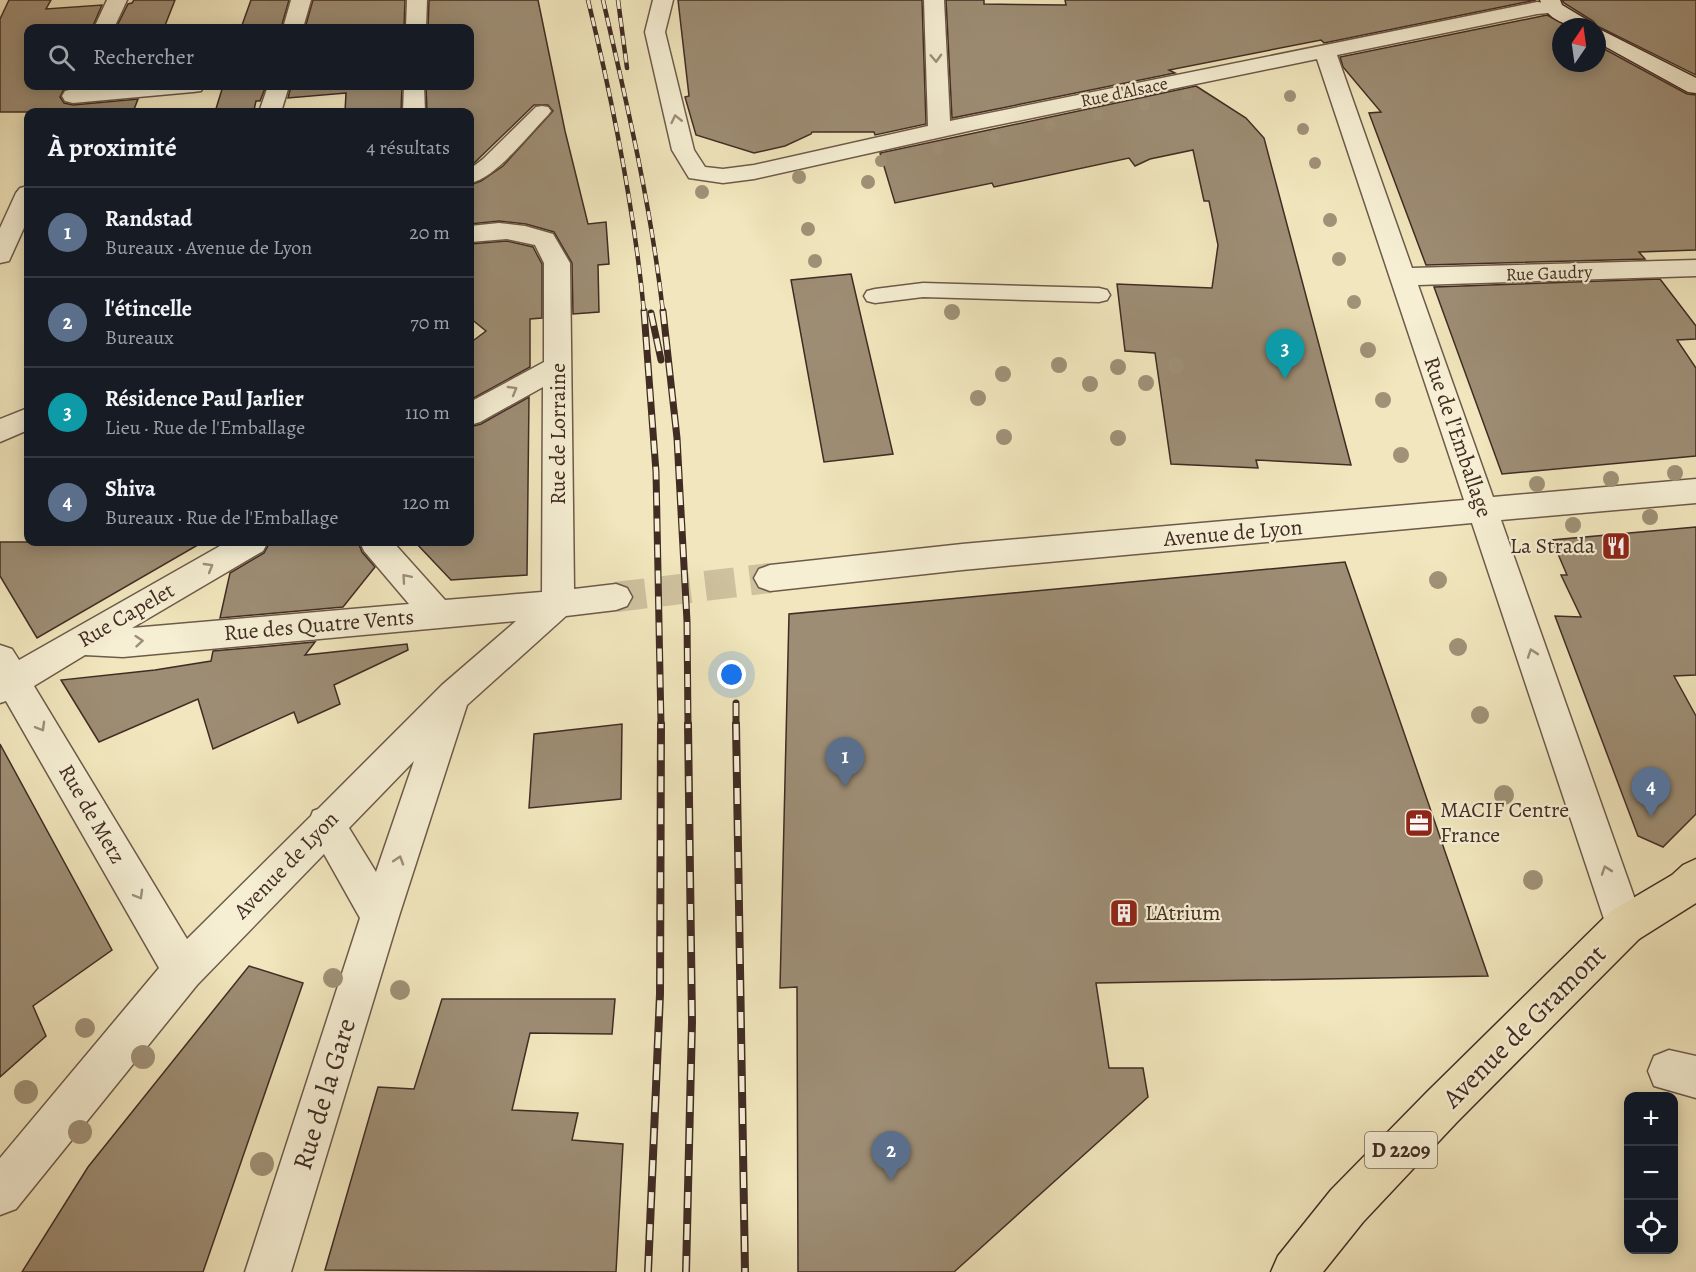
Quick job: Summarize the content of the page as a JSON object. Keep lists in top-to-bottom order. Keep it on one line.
{"streets":{"main road":["Avenue de Gramont","D 2209"],"street":["Rue d'Alsace","Rue Gaudry","Rue de Lorraine","Rue de l'Emballage","Avenue de Lyon","Rue Capelet","Rue des Quatre Vents","Rue de Metz","Rue de la Gare"]},"crossings":[["Rue d'Alsace","Rue de l'Emballage"],["Rue Gaudry","Rue de l'Emballage"],["Rue de Lorraine","Avenue de Lyon"],["Rue de Lorraine","Rue des Quatre Vents"],["Rue de l'Emballage","Avenue de Lyon"],["Rue de l'Emballage","Avenue de Gramont"],["Avenue de Lyon","Rue des Quatre Vents"],["Avenue de Lyon","Rue de Metz"],["Avenue de Lyon","Rue de la Gare"],["Rue Capelet","Rue des Quatre Vents"],["Rue Capelet","Rue de Metz"]],"one_way":["Rue de l'Emballage","Rue Capelet","Rue des Quatre Vents","Rue de Metz","Rue de la Gare"],"places":{"restaurant":["La Strada"],"office":["MACIF Centre France"],"building":["L'Atrium"]},"north":"top","page":{"search":"Rechercher","heading":["À proximité","4 résultats"],"list":[{"mark":"1","name":"Randstad","note":"Bureaux · Avenue de Lyon","value":"20 m"},{"mark":"2","name":"l'étincelle","note":"Bureaux","value":"70 m"},{"mark":"3","name":"Résidence Paul Jarlier","note":"Lieu · Rue de l'Emballage","value":"110 m"},{"mark":"4","name":"Shiva","note":"Bureaux · Rue de l'Emballage","value":"120 m"}],"pins":["3","1","4","2"],"map_buttons":["+","−"]}}
